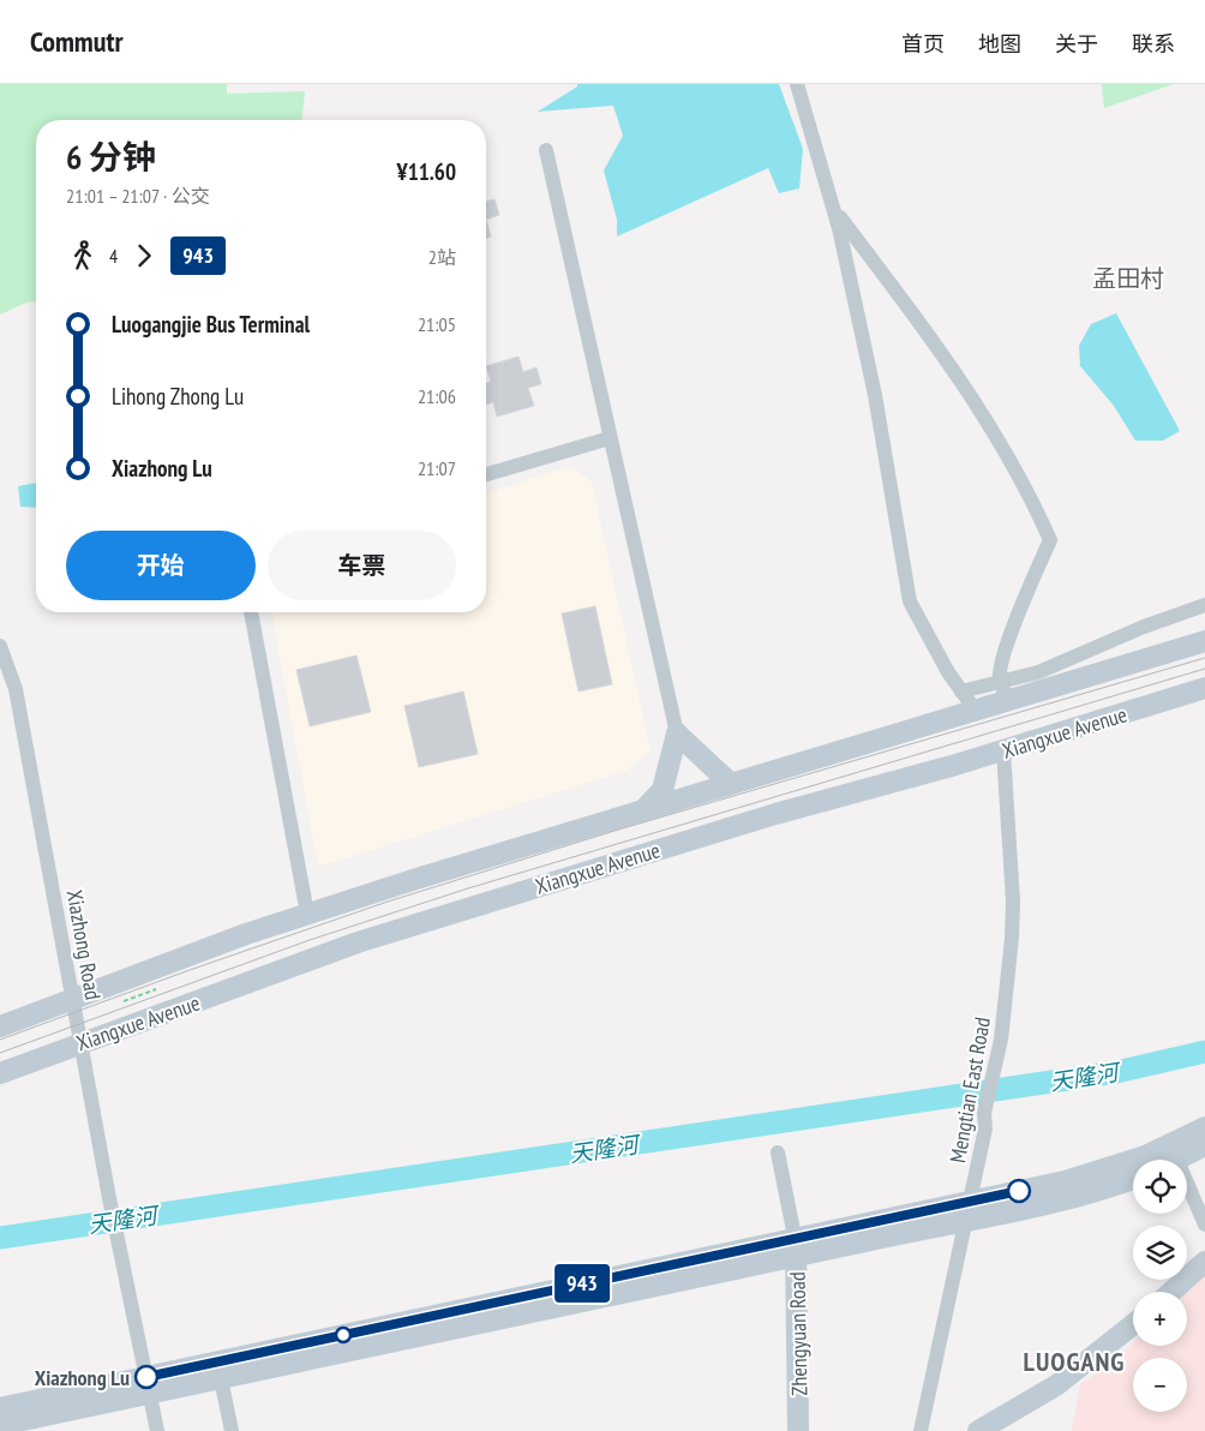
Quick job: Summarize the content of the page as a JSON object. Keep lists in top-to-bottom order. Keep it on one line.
{"streets":{"main road":["Xiangxue Avenue","Zhengyuan Road"],"street":["Xiazhong Road","Mengtian East Road"]},"crossings":[["Xiangxue Avenue","Xiazhong Road"],["Xiangxue Avenue","Mengtian East Road"]],"districts":["孟田村","LUOGANG"],"water":["天隆河"],"places":["Xiazhong Lu"],"lines":["bus line 943"],"page":{"header":"Commutr","nav":["首页","地图","关于","联系"],"on_map":"943","heading":["6 分钟","21:01 – 21:07 · 公交","¥11.60"],"legs":["4","943","2站"],"list":[{"name":"Luogangjie Bus Terminal","value":"21:05"},{"name":"Lihong Zhong Lu","value":"21:06"},{"name":"Xiazhong Lu","value":"21:07"}],"buttons":["开始","车票"],"map_buttons":["+","−"]}}
